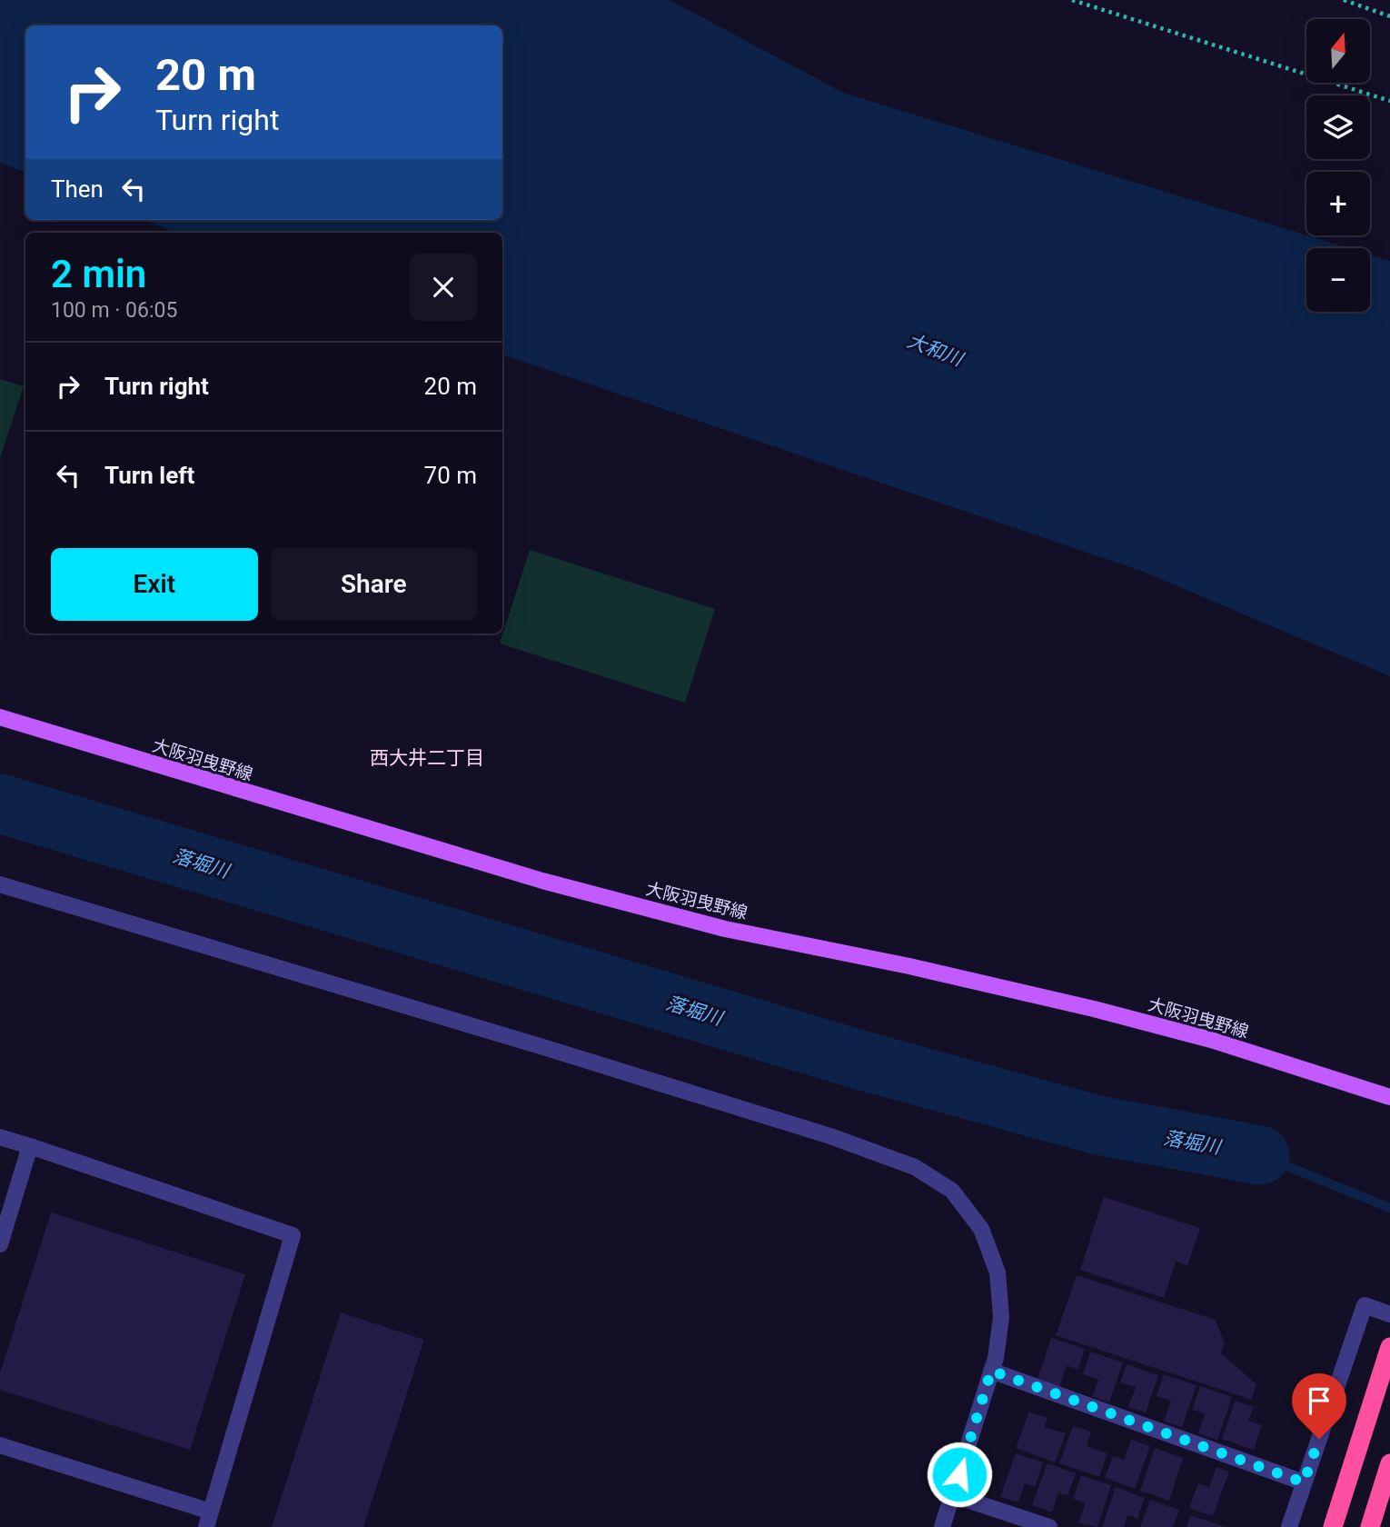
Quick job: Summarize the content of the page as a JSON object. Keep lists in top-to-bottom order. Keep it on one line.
{"streets":{"main road":["大阪羽曳野線"]},"districts":["西大井二丁目"],"water":["大和川","落堀川"],"north":"top","page":{"map_buttons":["+","−"],"turn":["20 m","Turn right"],"then":"Then","heading":["2 min","100 m · 06:05"],"list":[{"name":"Turn right","value":"20 m"},{"name":"Turn left","value":"70 m"}],"buttons":["Exit","Share"]}}
